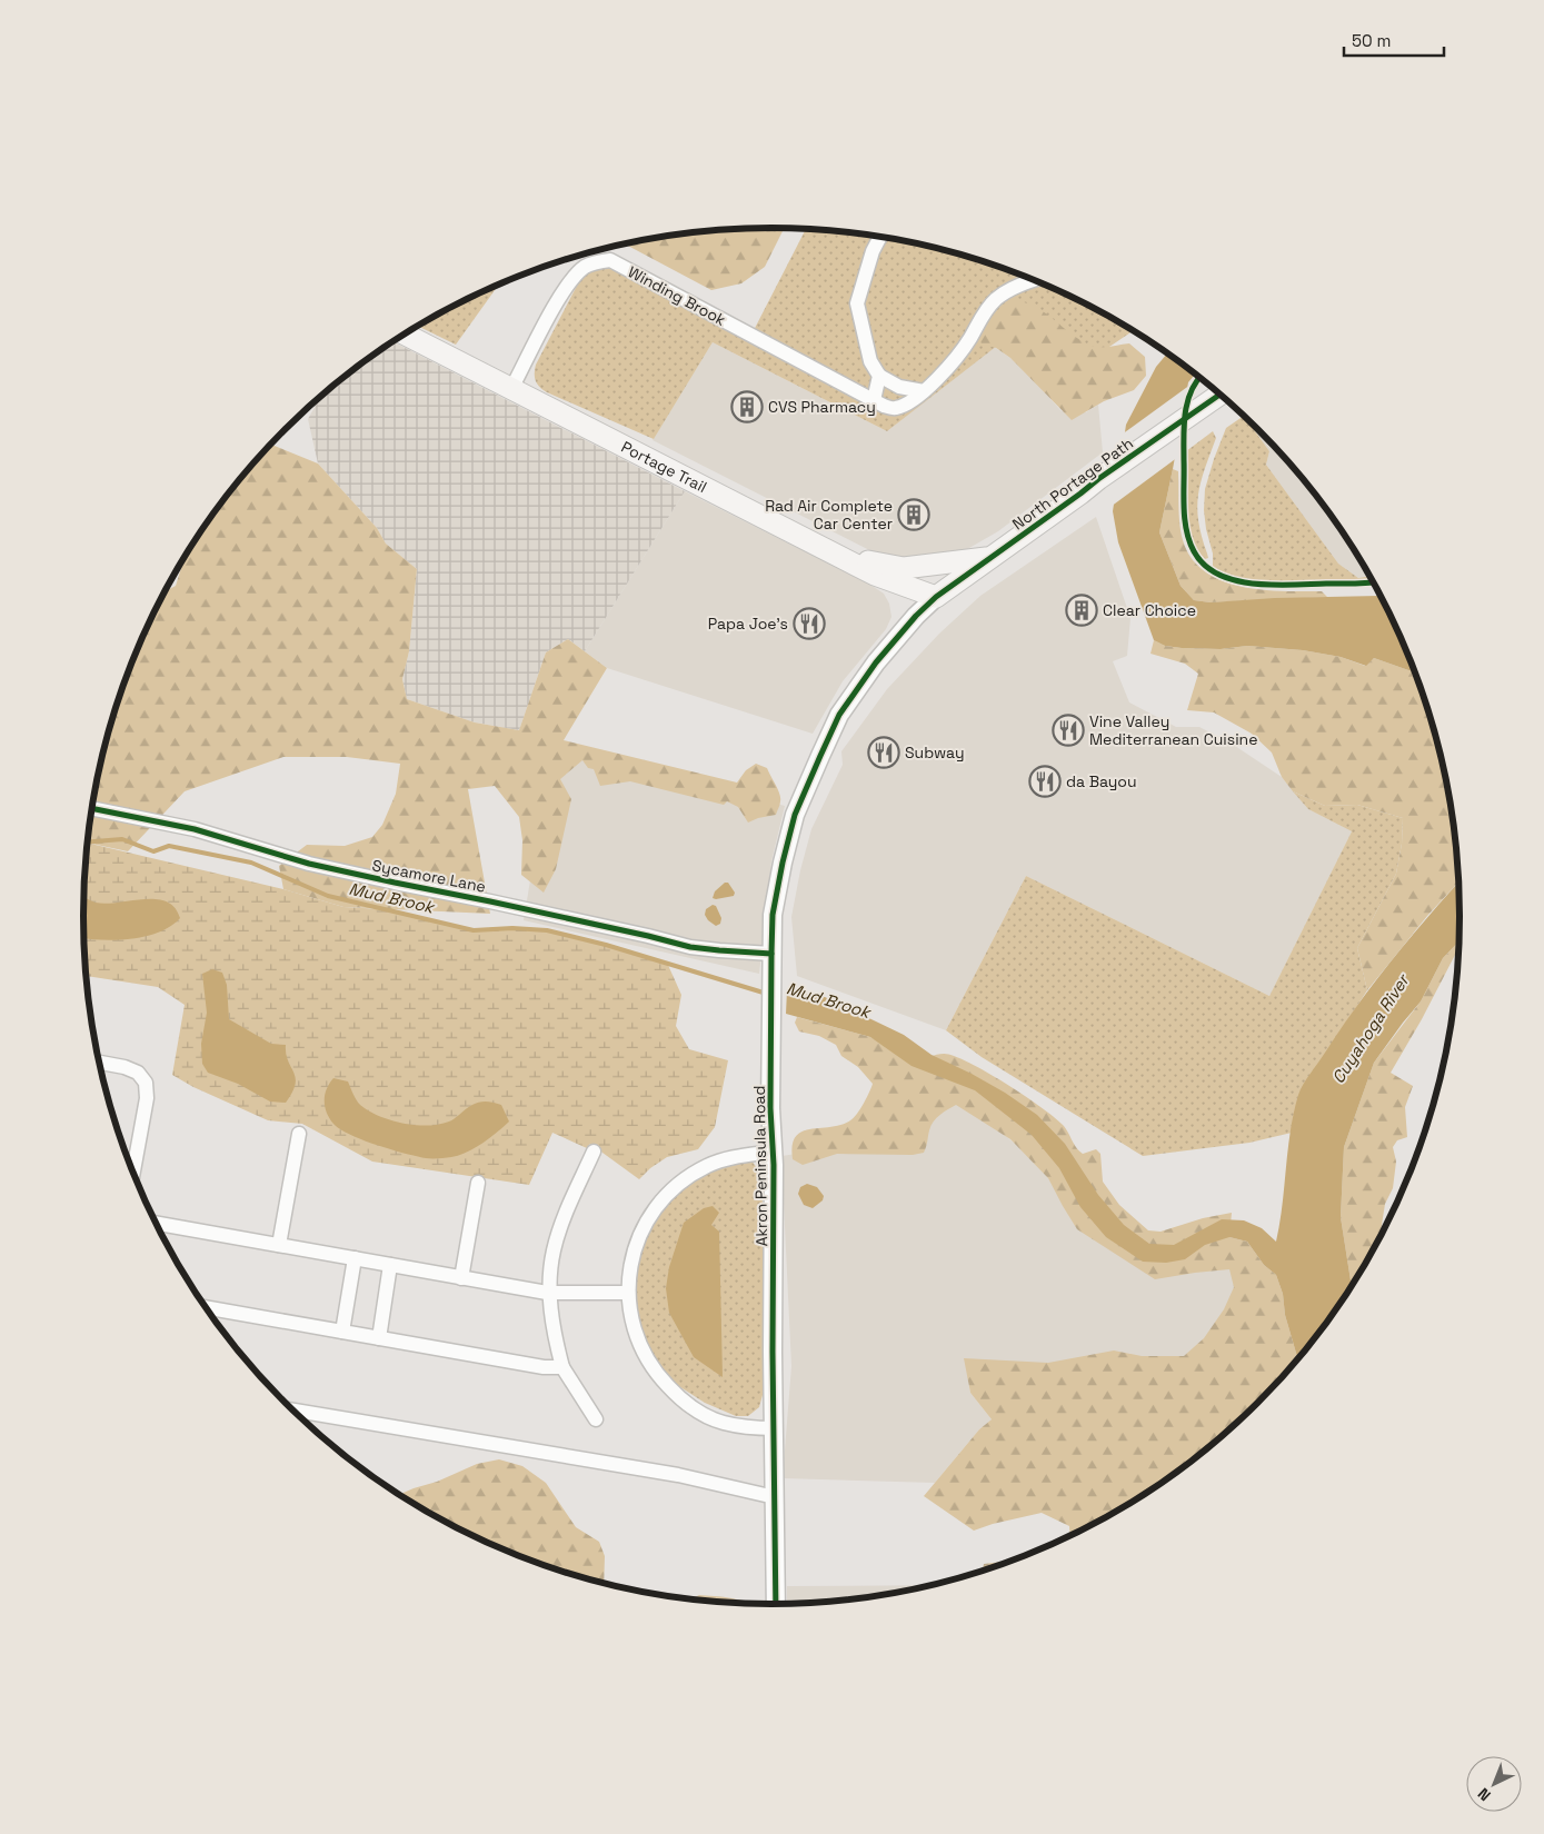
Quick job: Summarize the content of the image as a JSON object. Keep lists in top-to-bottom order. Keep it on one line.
{"streets":{"main road":["Portage Trail","North Portage Path"],"street":["Winding Brook","Sycamore Lane","Akron Peninsula Road"]},"crossings":[["Winding Brook","Portage Trail"],["Portage Trail","North Portage Path"],["Portage Trail","Akron Peninsula Road"],["North Portage Path","Akron Peninsula Road"],["Sycamore Lane","Akron Peninsula Road"]],"water":["Mud Brook","Cuyahoga River"],"places":{"building":["CVS Pharmacy","Rad Air Complete Car Center","Clear Choice"],"restaurant":["Papa Joe's","Vine Valley Mediterranean Cuisine","Subway","da Bayou"]},"scale_bar":"50 m","north":"bottom left"}
